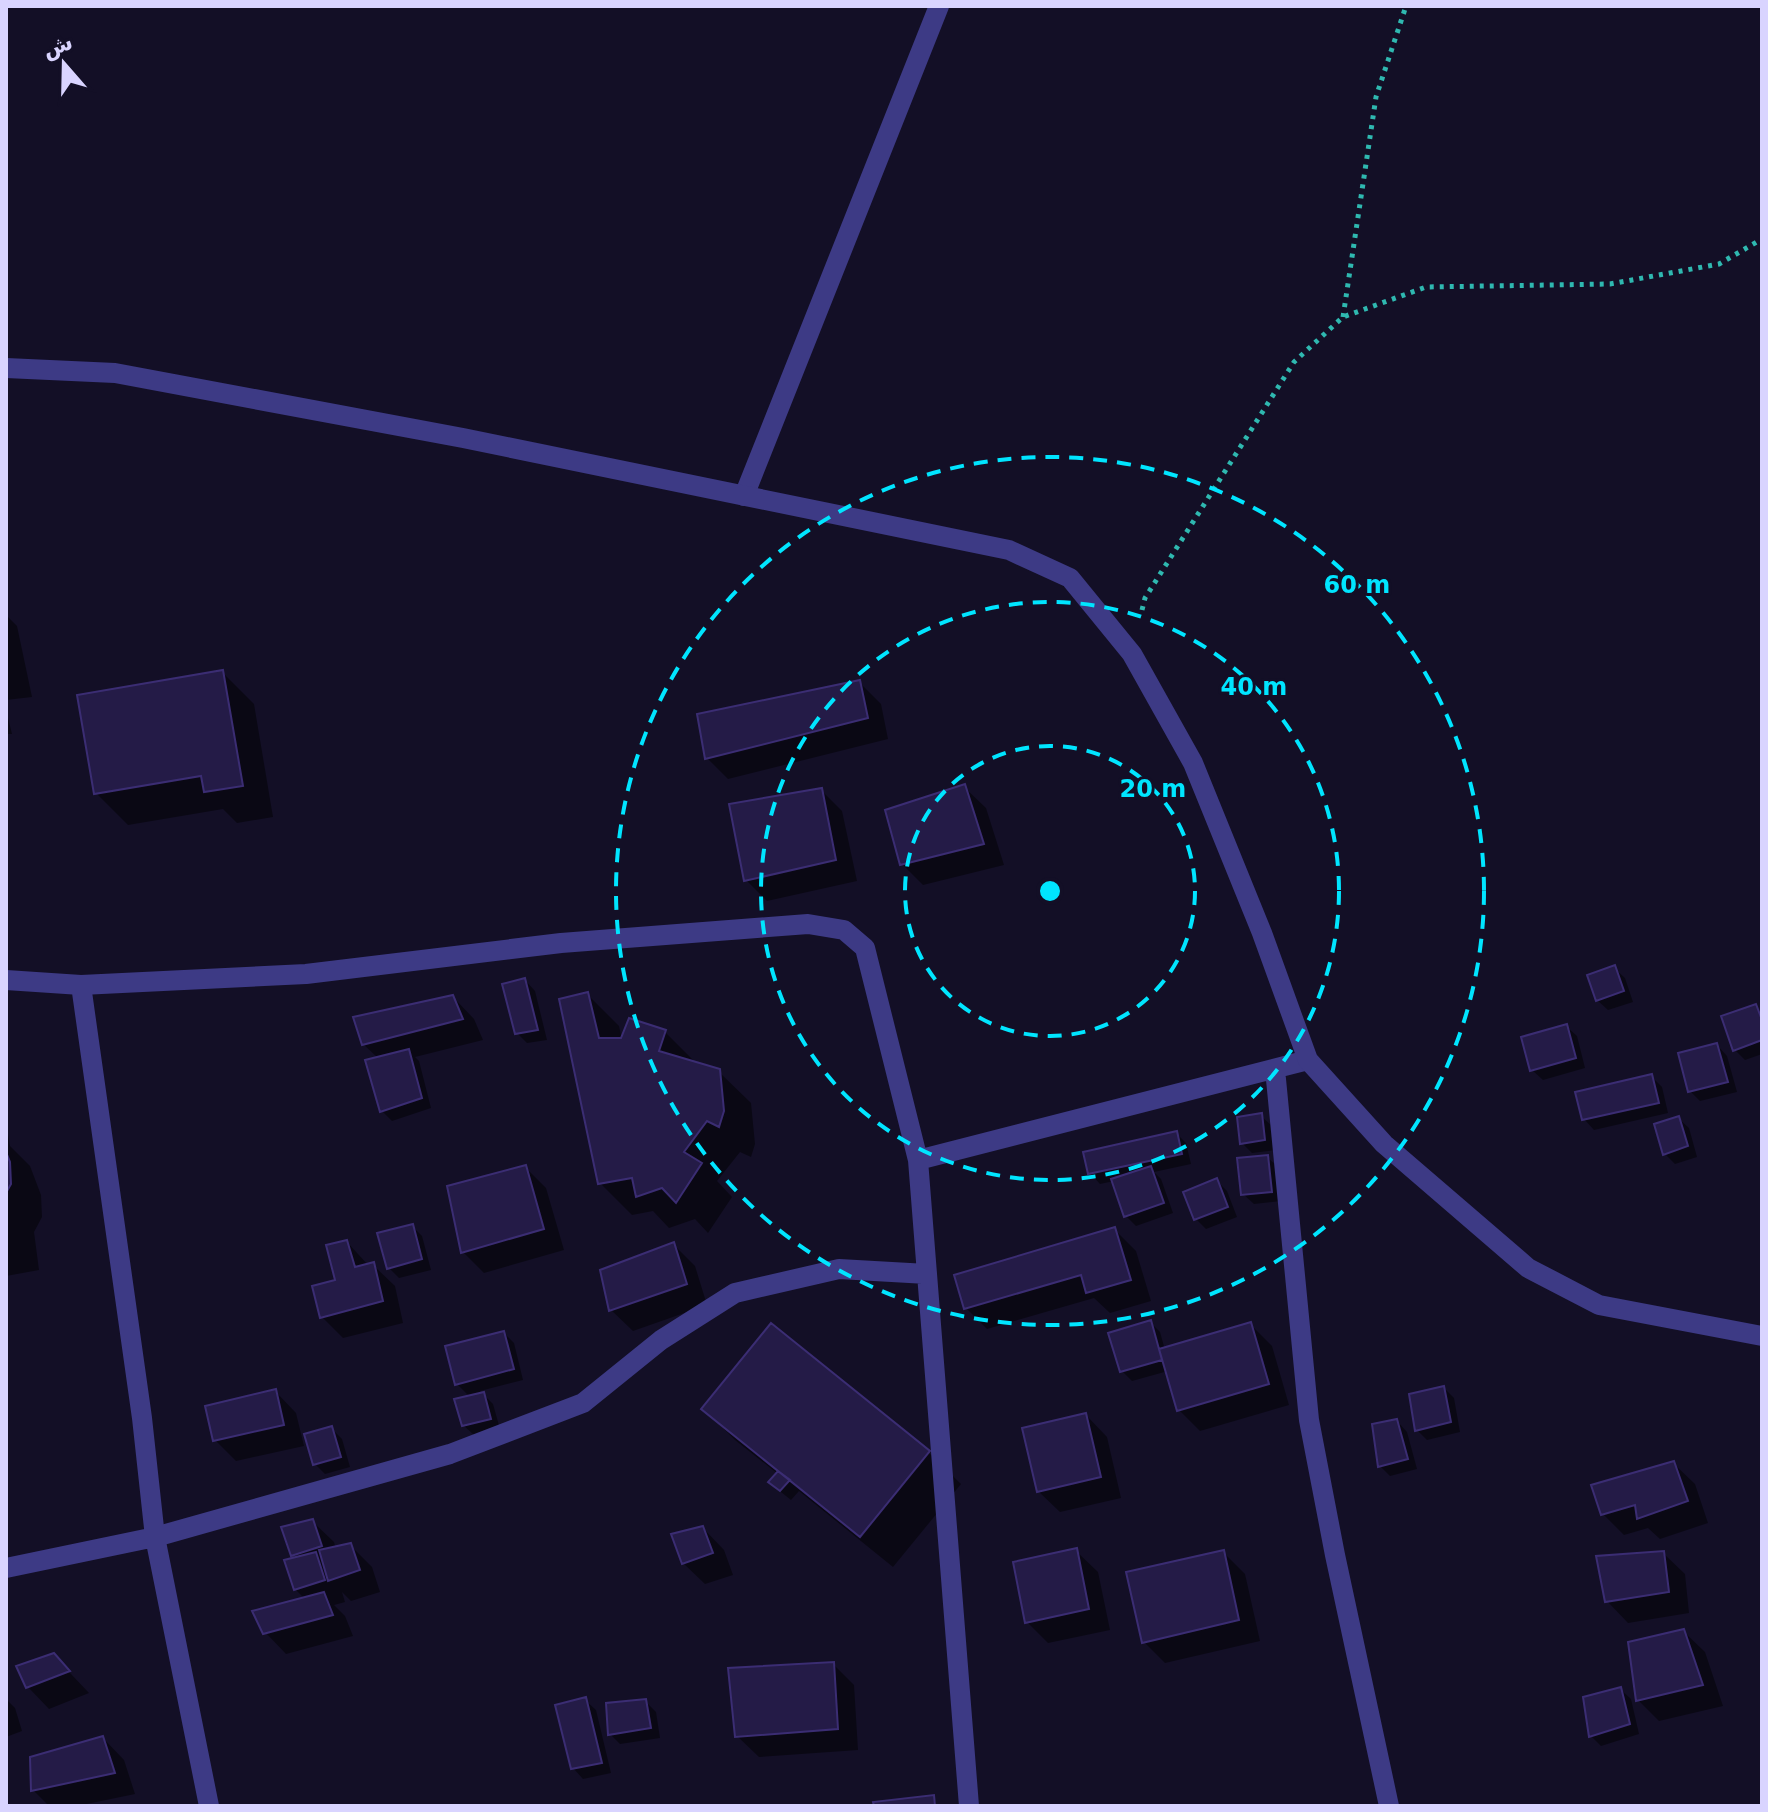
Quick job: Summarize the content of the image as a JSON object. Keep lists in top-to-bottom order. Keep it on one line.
{"north":"top","rings":["60 m","40 m","20 m"]}
